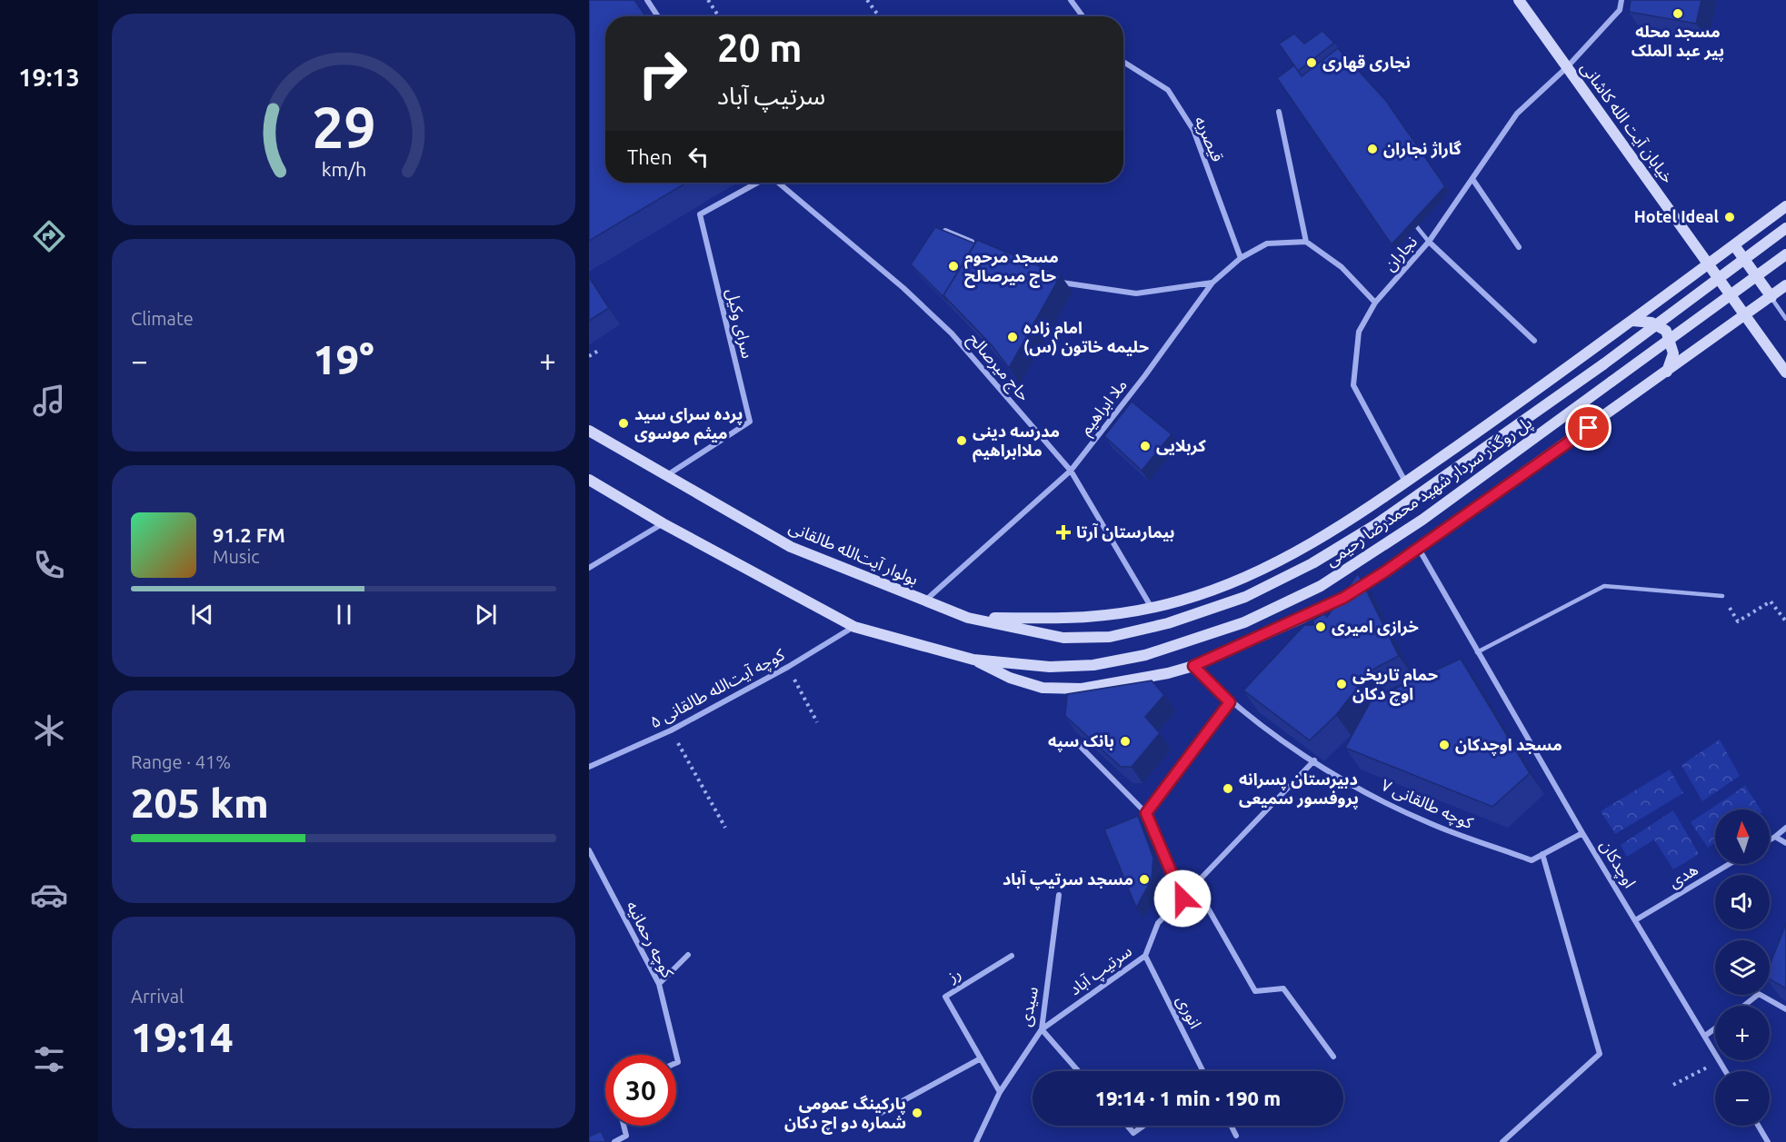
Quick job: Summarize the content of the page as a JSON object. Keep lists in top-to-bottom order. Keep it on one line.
{"streets":{"main road":["خیابان آیت الله کاشانی","پل روگذر سردار شهید محمدرضا رحیمی","بولوار آیت‌الله طالقانی"],"street":["قیصریه","نجاران","سرای وکیل","حاج میرصالح","ملا ابراهیم","کوچه آیت‌الله طالقانی ۵","کوچه طالقانی ۷","اوچدکان","هدی","کوچه رحمانیه","سرتیپ آباد","رز","سیدی","انوری"]},"crossings":[["خیابان آیت الله کاشانی","نجاران"],["قیصریه","ملا ابراهیم"],["سرای وکیل","بولوار آیت‌الله طالقانی"],["حاج میرصالح","ملا ابراهیم"],["ملا ابراهیم","بولوار آیت‌الله طالقانی"],["پل روگذر سردار شهید محمدرضا رحیمی","بولوار آیت‌الله طالقانی"],["کوچه طالقانی ۷","اوچدکان"],["کوچه طالقانی ۷","سرتیپ آباد"],["اوچدکان","هدی"],["سرتیپ آباد","سیدی"],["سرتیپ آباد","انوری"],["رز","سیدی"]],"places":{"other":["مسجد محله پیر عبد الملک","نجاری قهاری","گاراژ نجاران","Hotel Ideal","مسجد مرحوم حاج میرصالح","امام زاده حلیمه خاتون (س)","پرده سرای سید میثم موسوی","مدرسه دینی ملاابراهیم","کربلایی","خرازی امیری","حمام تاریخی اوچ دکان","بانک سپه","مسجد اوچدکان","دبیرستان پسرانه پروفسور سمیعی","مسجد سرتیپ آباد","پارکینگ عمومی شماره دو اچ دکان"],"health":["بیمارستان آرتا"]},"north":"top","page":{"tabs":"19:13","turn":["20 m","سرتیپ آباد"],"then":"Then","tile":["Climate",["Range · 41%","205 km"],["Arrival","19:14"]],"heat":["−","19°","+"],"song":["91.2 FM","Music"],"map_buttons":["+","−"],"limit":"30","trip":"19:14 · 1 min · 190 m","gauge":["29","km/h"]}}
